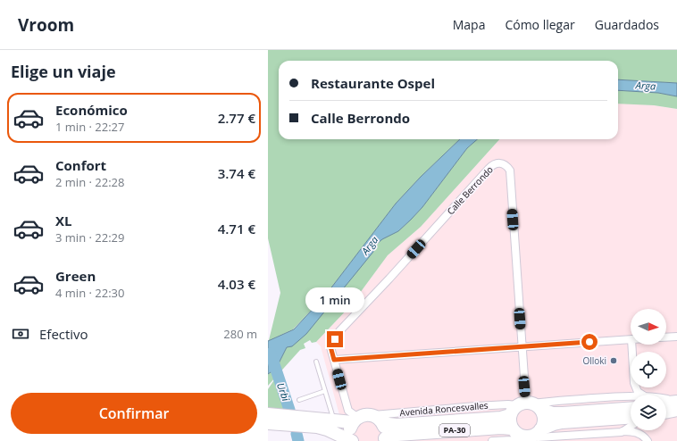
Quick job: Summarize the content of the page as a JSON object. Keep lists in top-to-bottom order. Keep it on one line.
{"streets":{"highway":["PA-30"],"street":["Calle Berrondo"]},"crossings":[["Calle Berrondo","PA-30"]],"water":["Arga","Urbi"],"places":["Olloki"],"north":"right","page":{"header":"Vroom","nav":["Mapa","Cómo llegar","Guardados"],"heading":"Elige un viaje","banner":["Restaurante Ospel","Calle Berrondo"],"list":[{"name":"Económico","note":"1 min · 22:27","value":"2.77 €"},{"name":"Confort","note":"2 min · 22:28","value":"3.74 €"},{"name":"XL","note":"3 min · 22:29","value":"4.71 €"},{"name":"Green","note":"4 min · 22:30","value":"4.03 €"}],"bubble":"1 min","pay":["Efectivo","280 m"],"buttons":"Confirmar"}}
